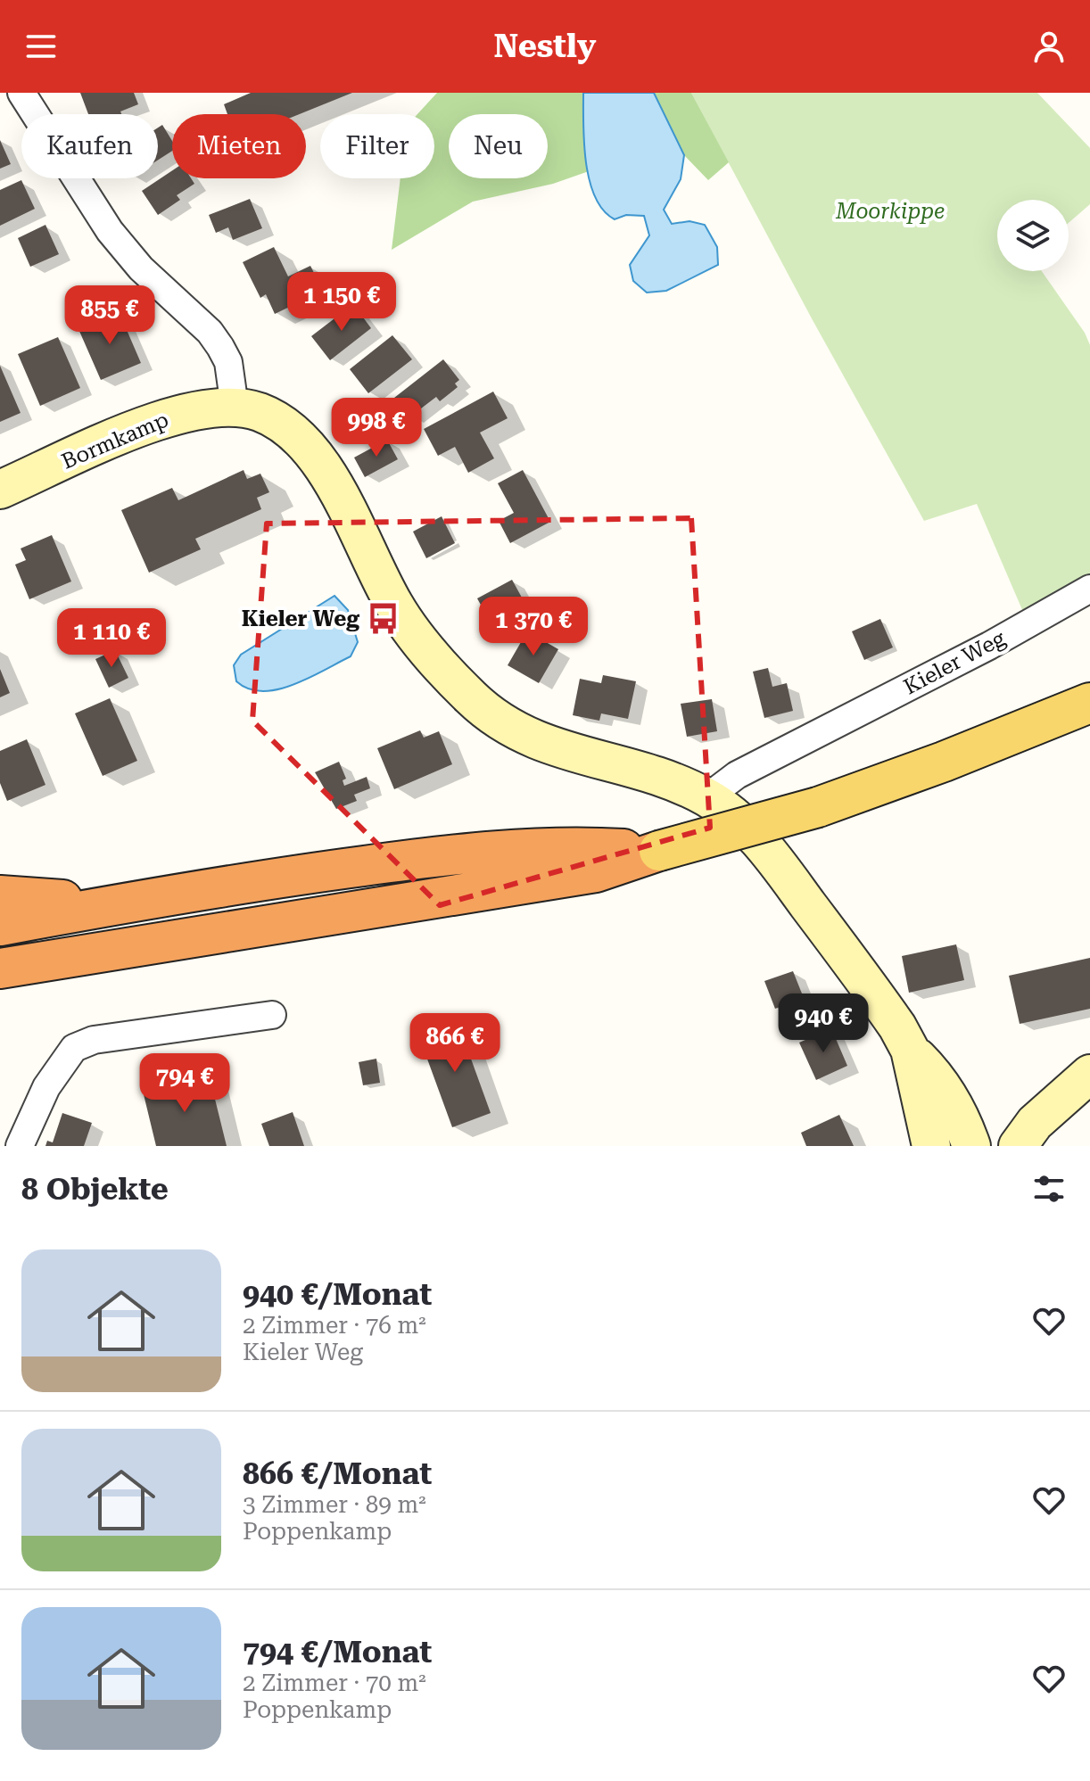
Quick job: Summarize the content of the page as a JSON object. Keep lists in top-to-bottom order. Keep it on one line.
{"streets":{"street":["Bormkamp","Kieler Weg"]},"parks":["Moorkippe"],"places":{"bus stop":["Kieler Weg"]},"page":{"header":"Nestly","chip":["Kaufen","Mieten","Filter","Neu"],"price":["1 150 €","855 €","998 €","1 370 €","1 110 €","940 €","866 €","794 €"],"heading":"8 Objekte","list":[{"name":"940 €/Monat","note":"2 Zimmer · 76 m² · Kieler Weg"},{"name":"866 €/Monat","note":"3 Zimmer · 89 m² · Poppenkamp"},{"name":"794 €/Monat","note":"2 Zimmer · 70 m² · Poppenkamp"}]}}
